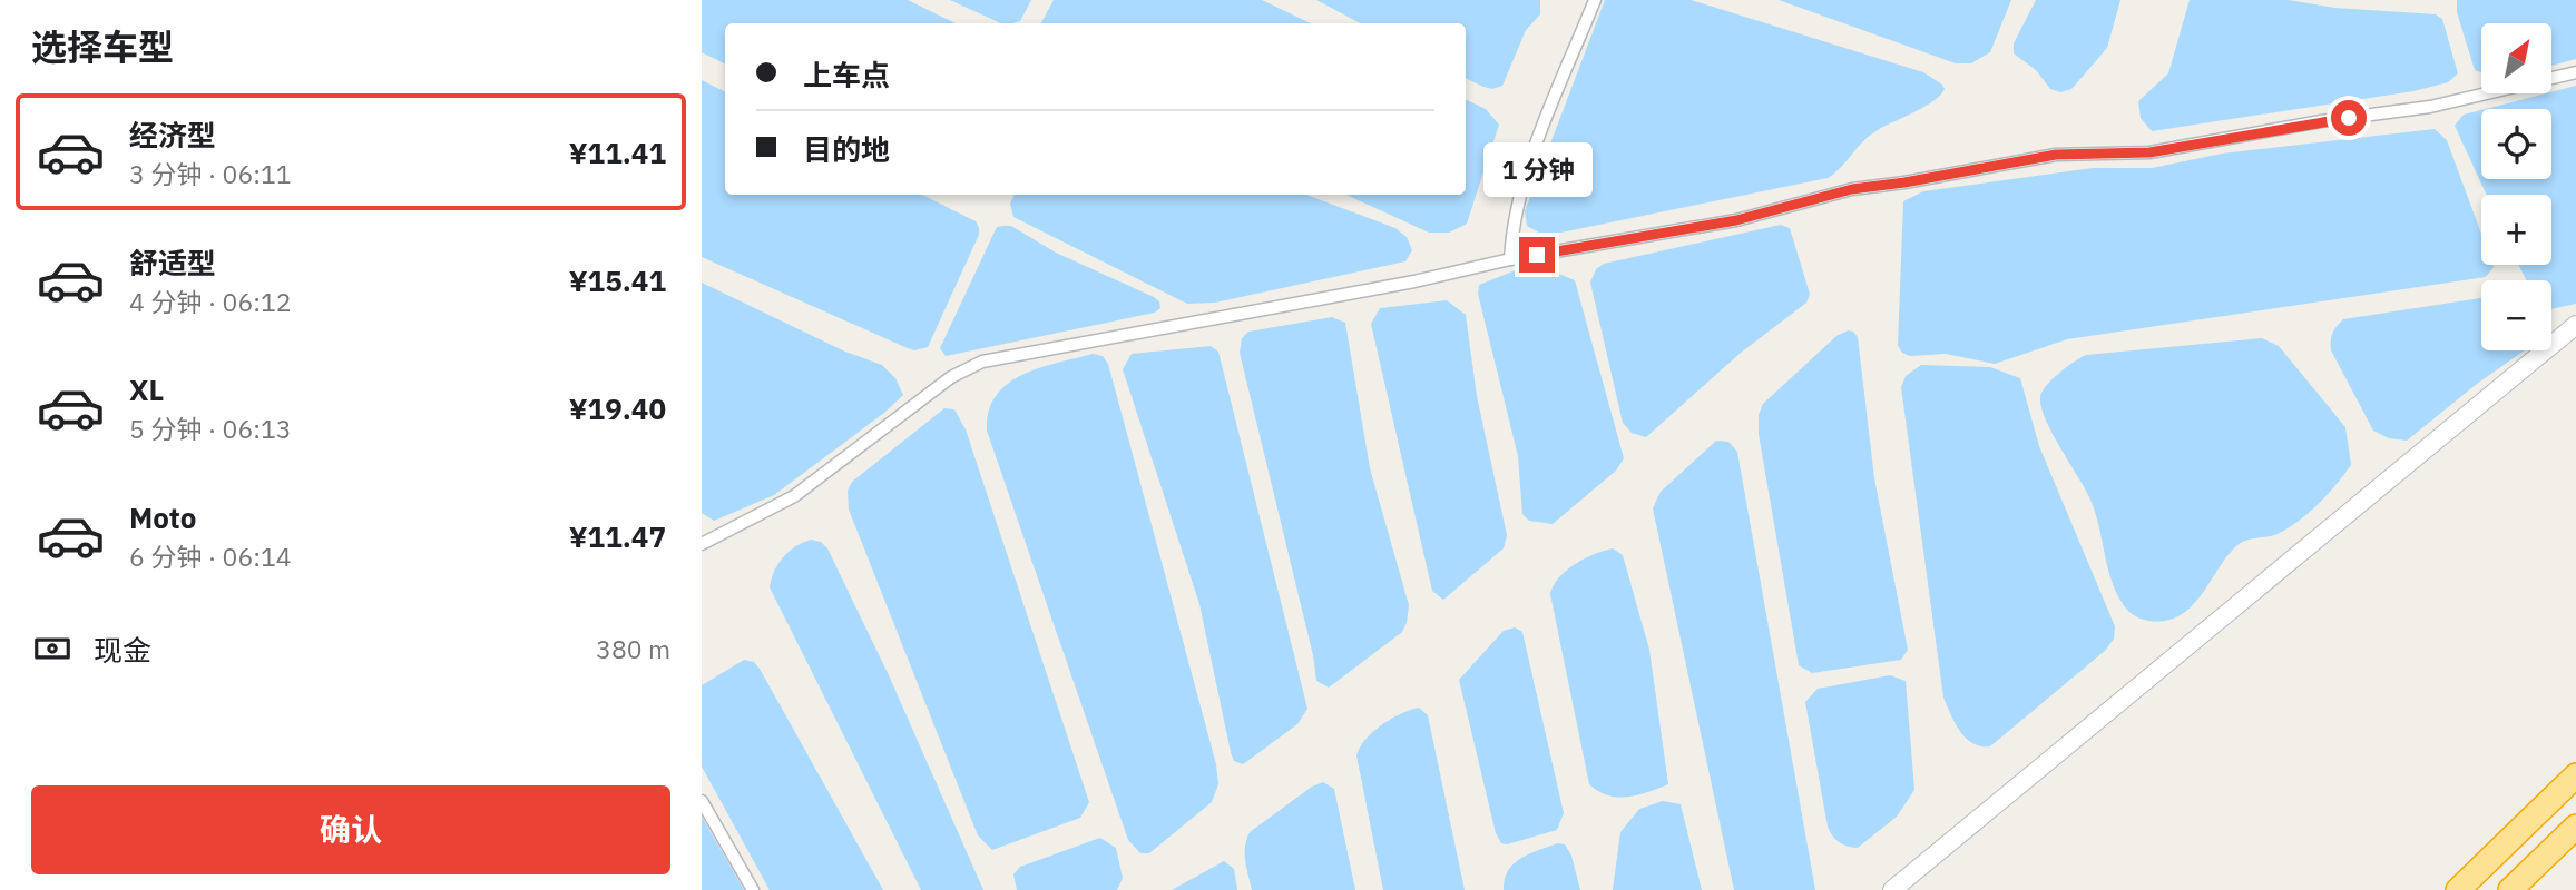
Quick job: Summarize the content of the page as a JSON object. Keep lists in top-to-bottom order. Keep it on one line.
{"north":"top right","page":{"heading":"选择车型","map_buttons":["+","−"],"banner":["上车点","目的地"],"list":[{"name":"经济型","note":"3 分钟 · 06:11","value":"¥11.41"},{"name":"舒适型","note":"4 分钟 · 06:12","value":"¥15.41"},{"name":"XL","note":"5 分钟 · 06:13","value":"¥19.40"},{"name":"Moto","note":"6 分钟 · 06:14","value":"¥11.47"}],"bubble":"1 分钟","pay":["现金","380 m"],"buttons":"确认"}}
